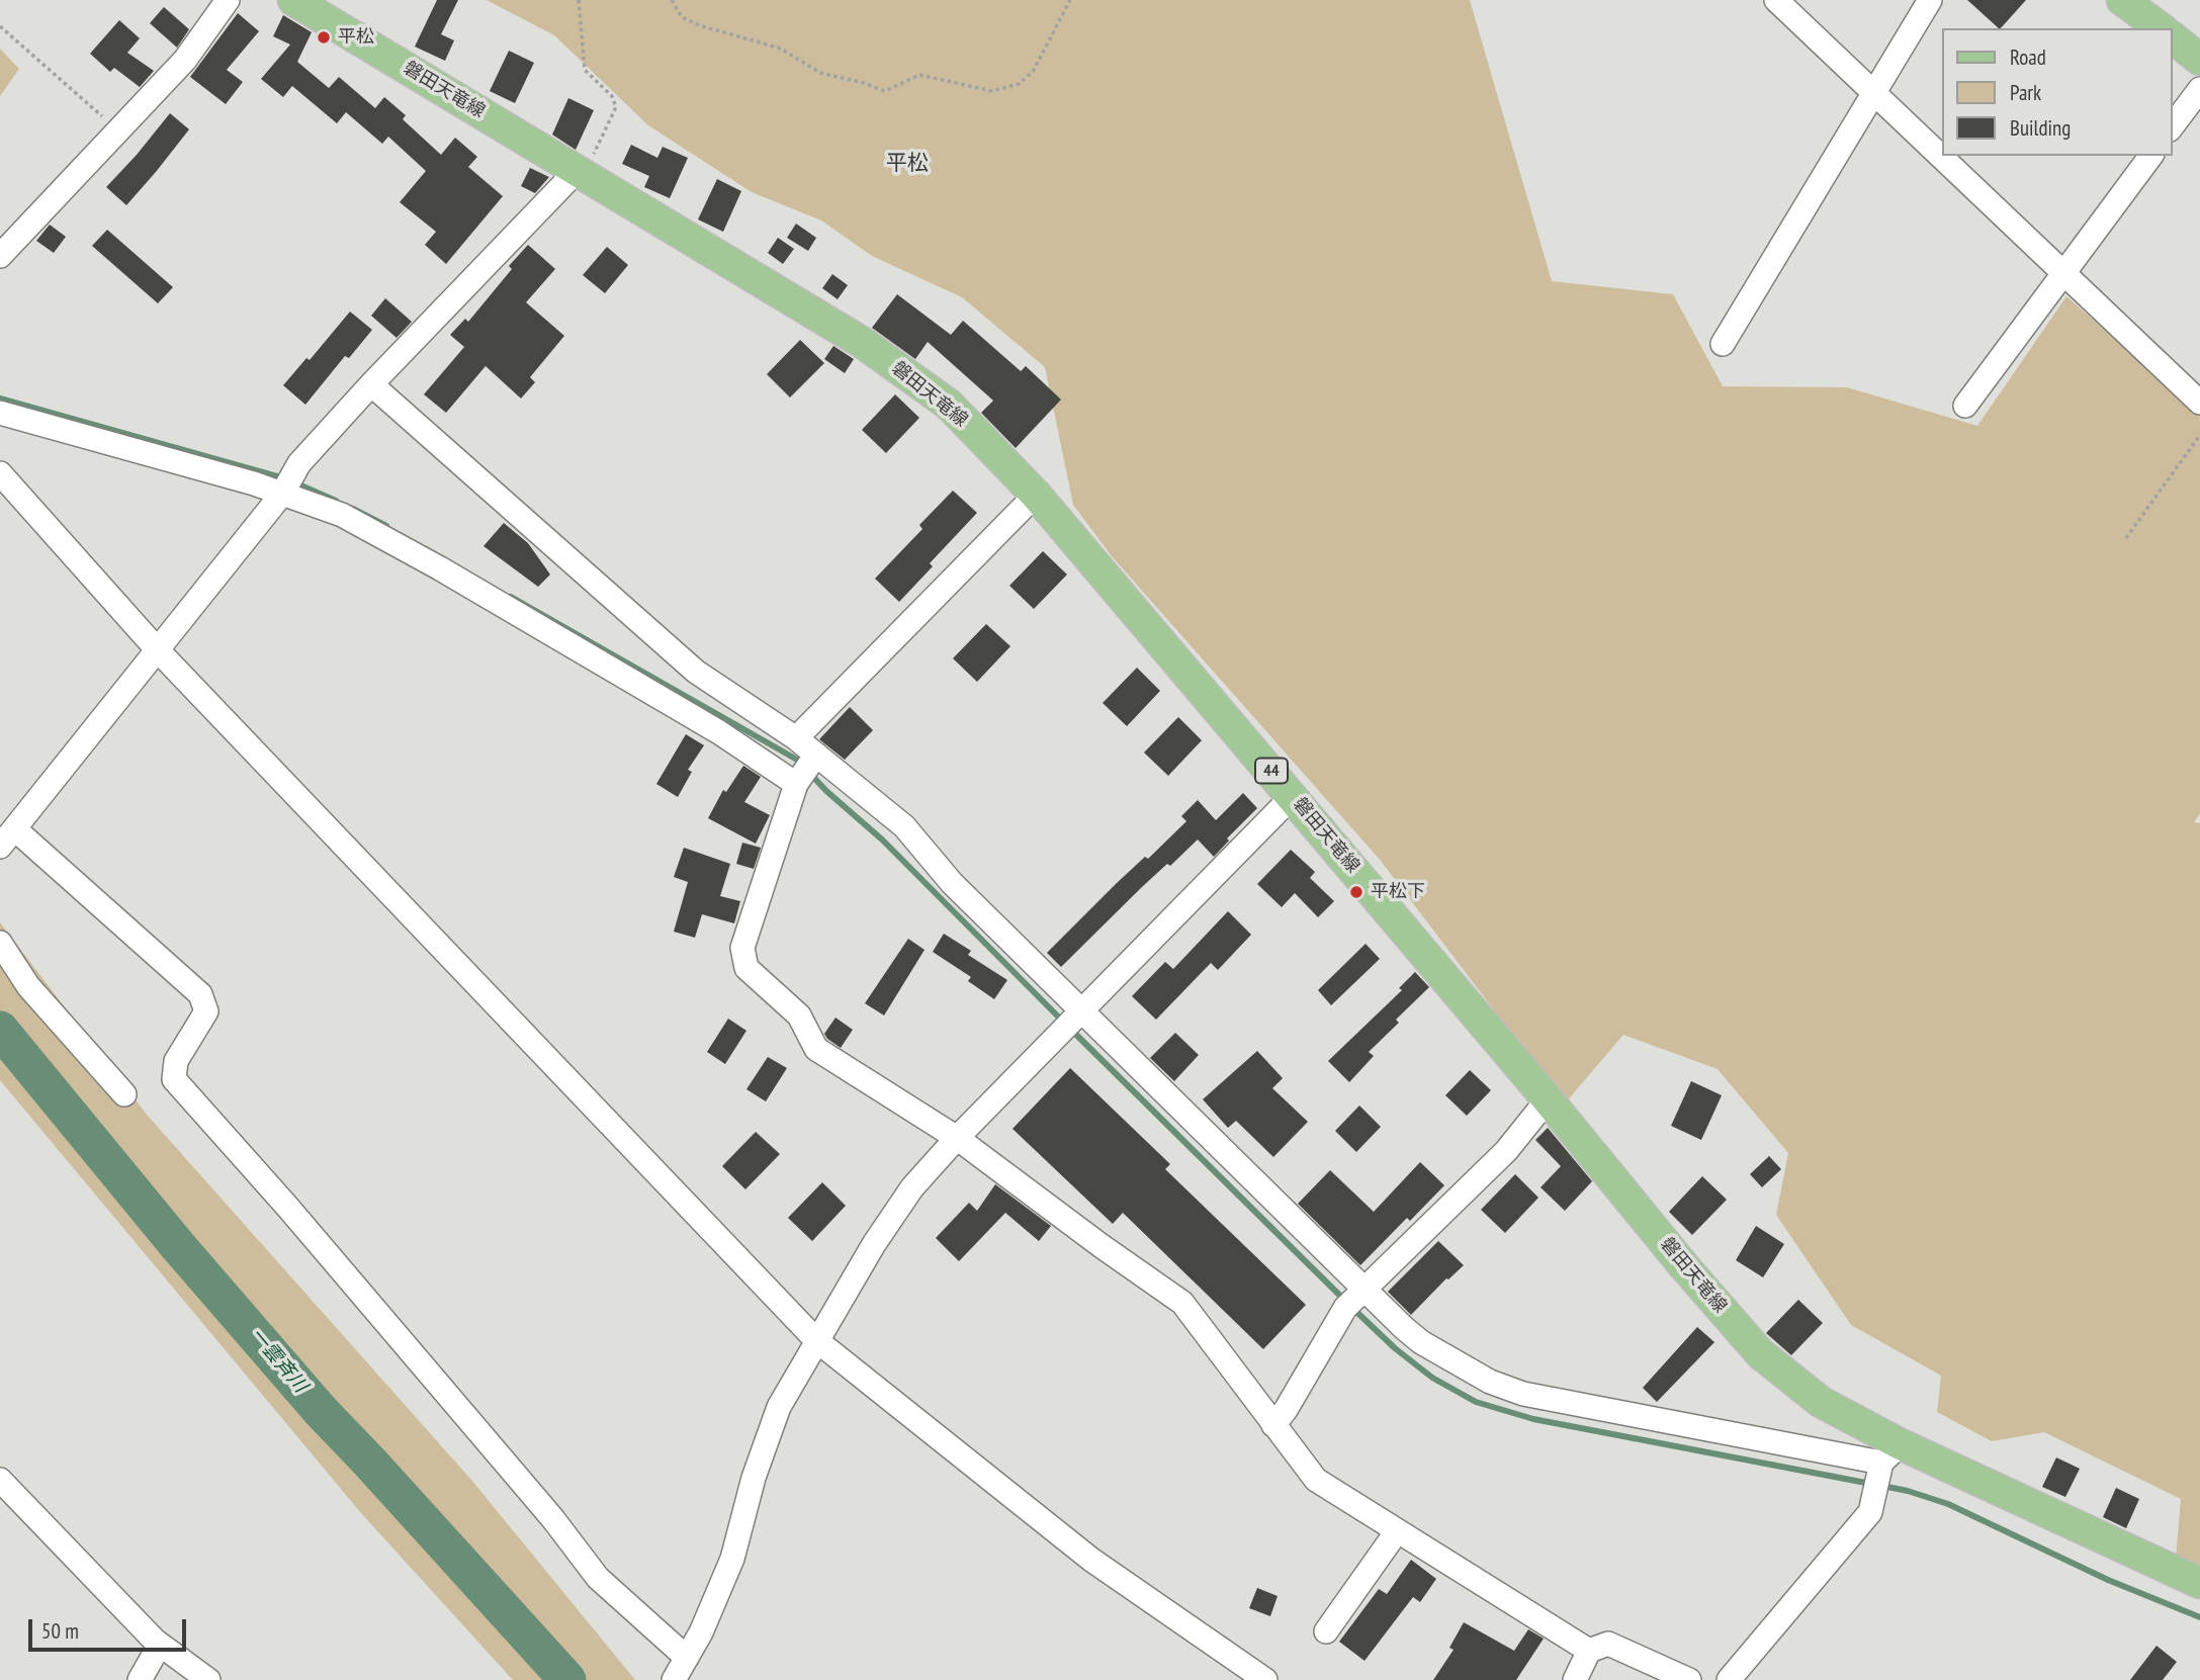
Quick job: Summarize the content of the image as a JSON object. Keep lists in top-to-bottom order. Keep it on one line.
{"streets":{"main road":["磐田天竜線","44"]},"districts":["平松"],"water":["一雲斉川"],"places":["平松","平松下"],"legend":["Road","Park","Building"],"scale_bar":"50 m"}
